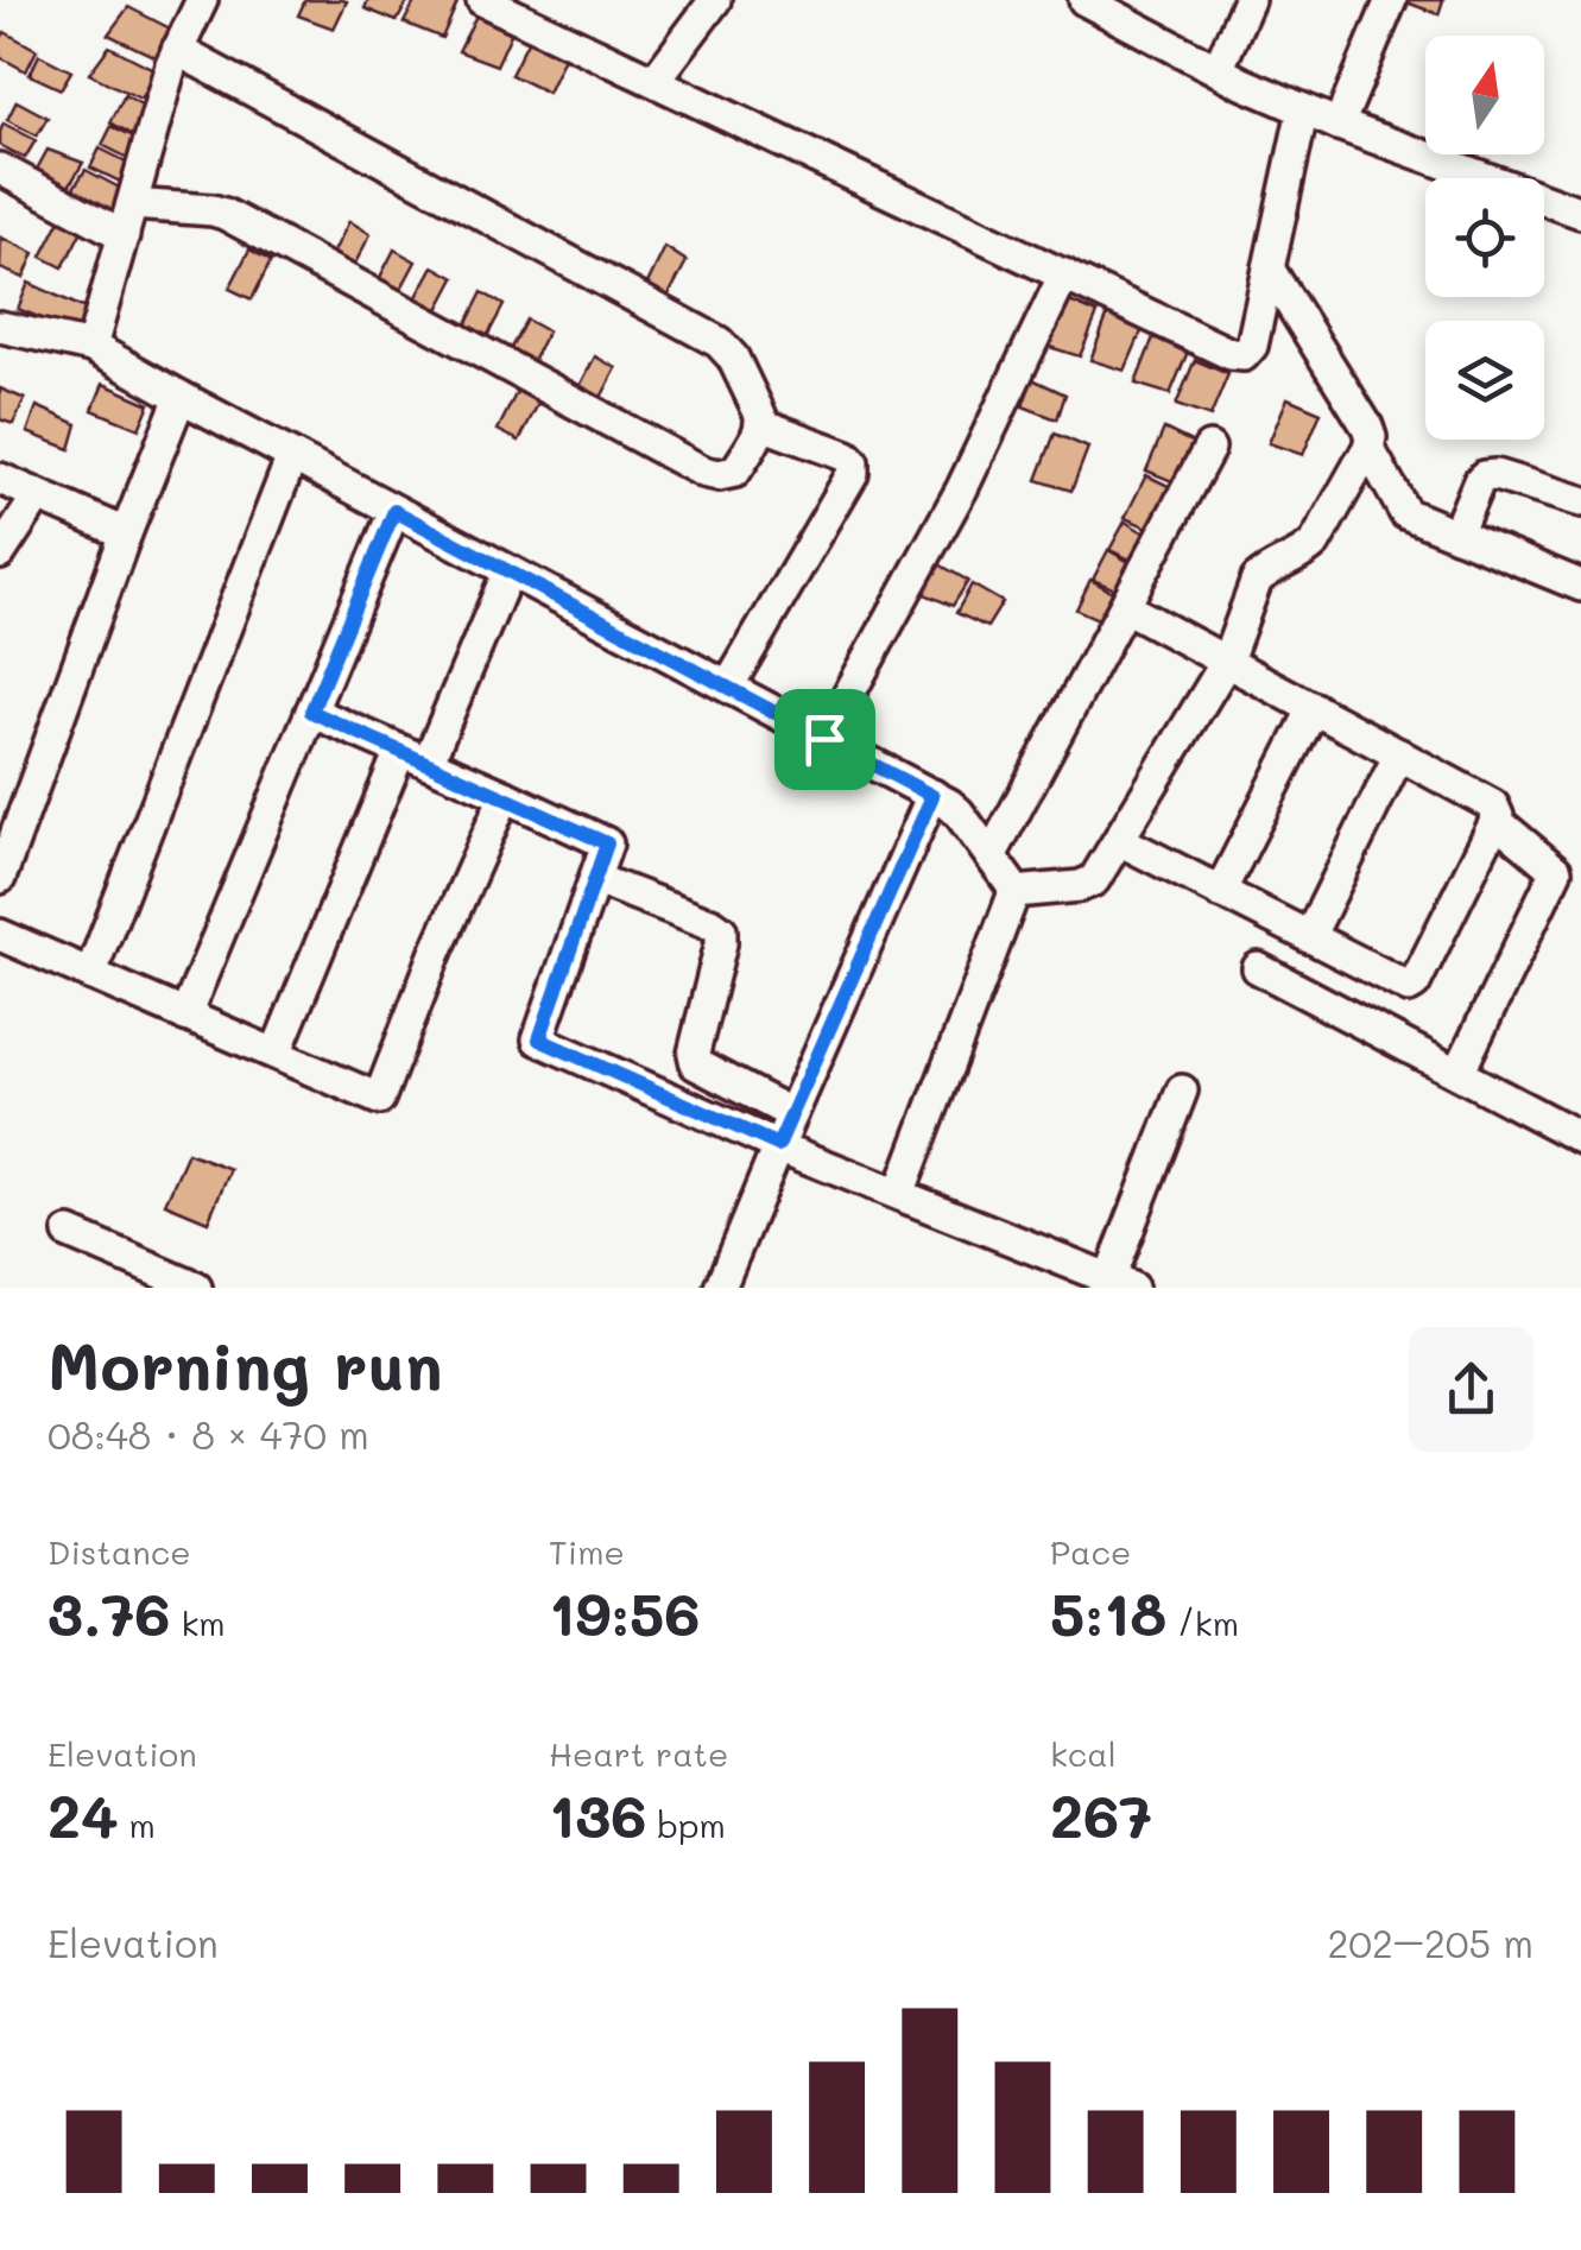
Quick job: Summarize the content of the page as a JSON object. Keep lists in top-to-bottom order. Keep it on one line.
{"north":"top","page":{"heading":["Morning run","08:48 · 8 × 470 m"],"stats":[["Distance","3.76 km"],["Time","19:56"],["Pace","5:18 /km"],["Elevation","24 m"],["Heart rate","136 bpm"],["kcal","267"]],"chart":["Elevation","202–205 m"]}}
